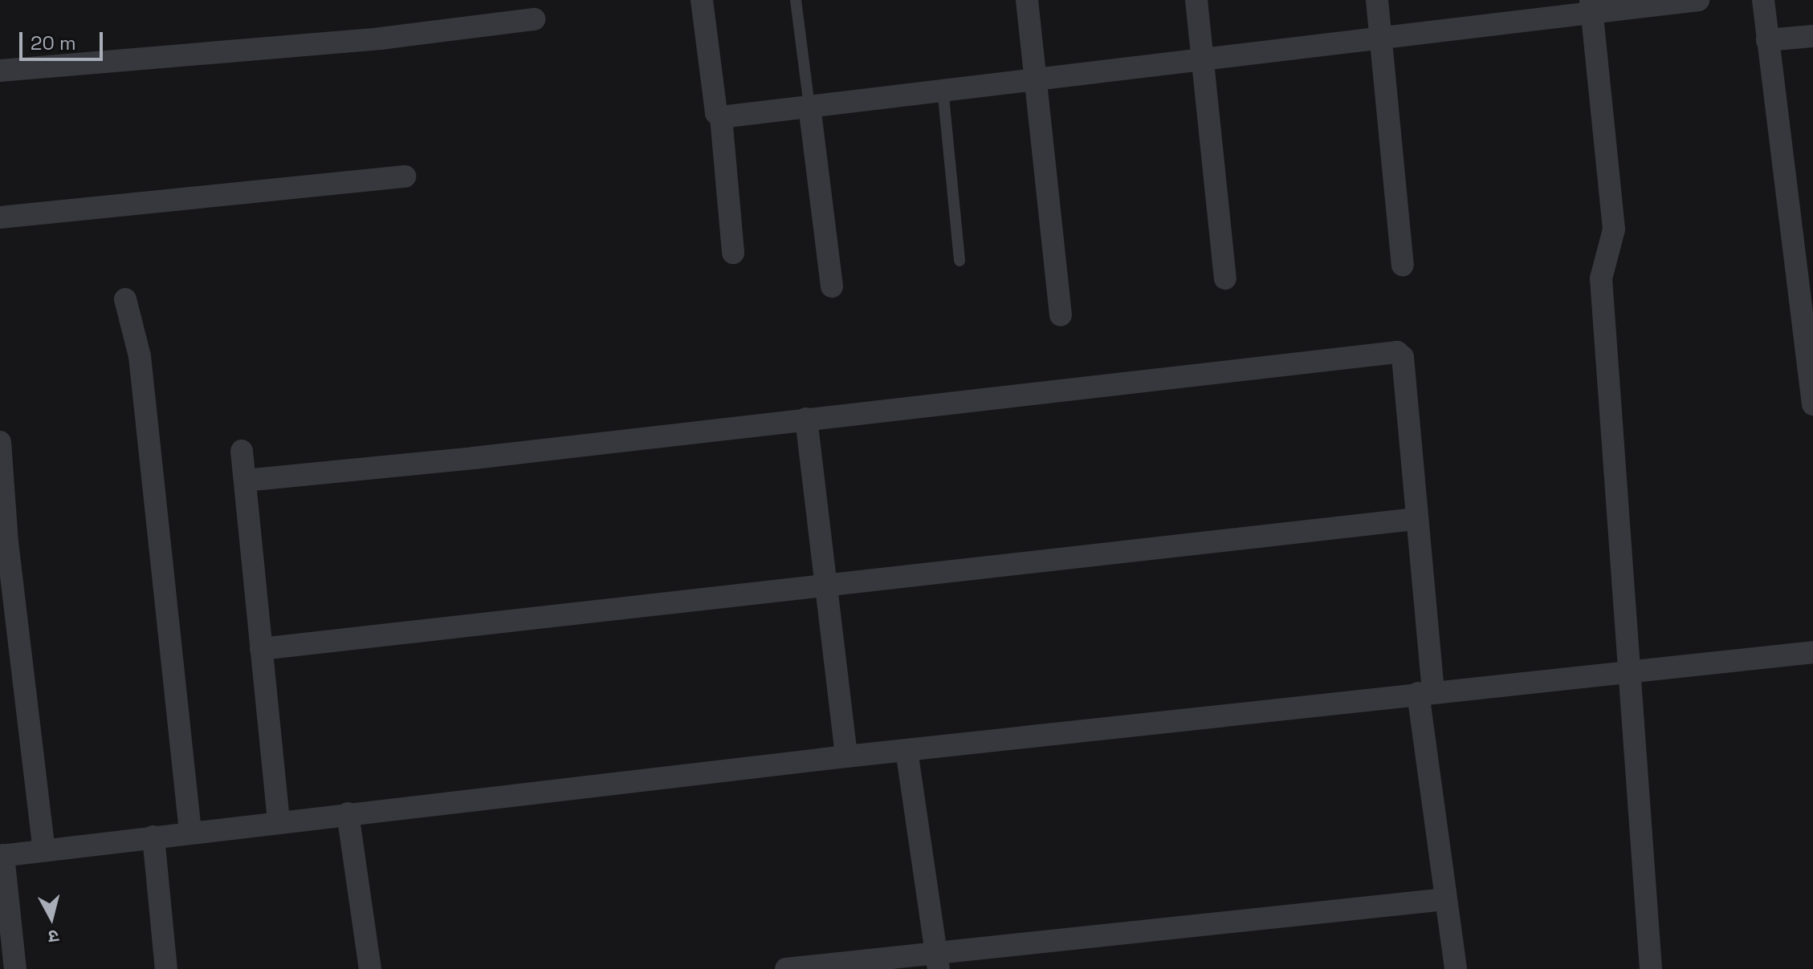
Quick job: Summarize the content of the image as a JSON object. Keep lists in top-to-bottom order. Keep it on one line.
{"scale_bar":"20 m","north":"bottom"}
